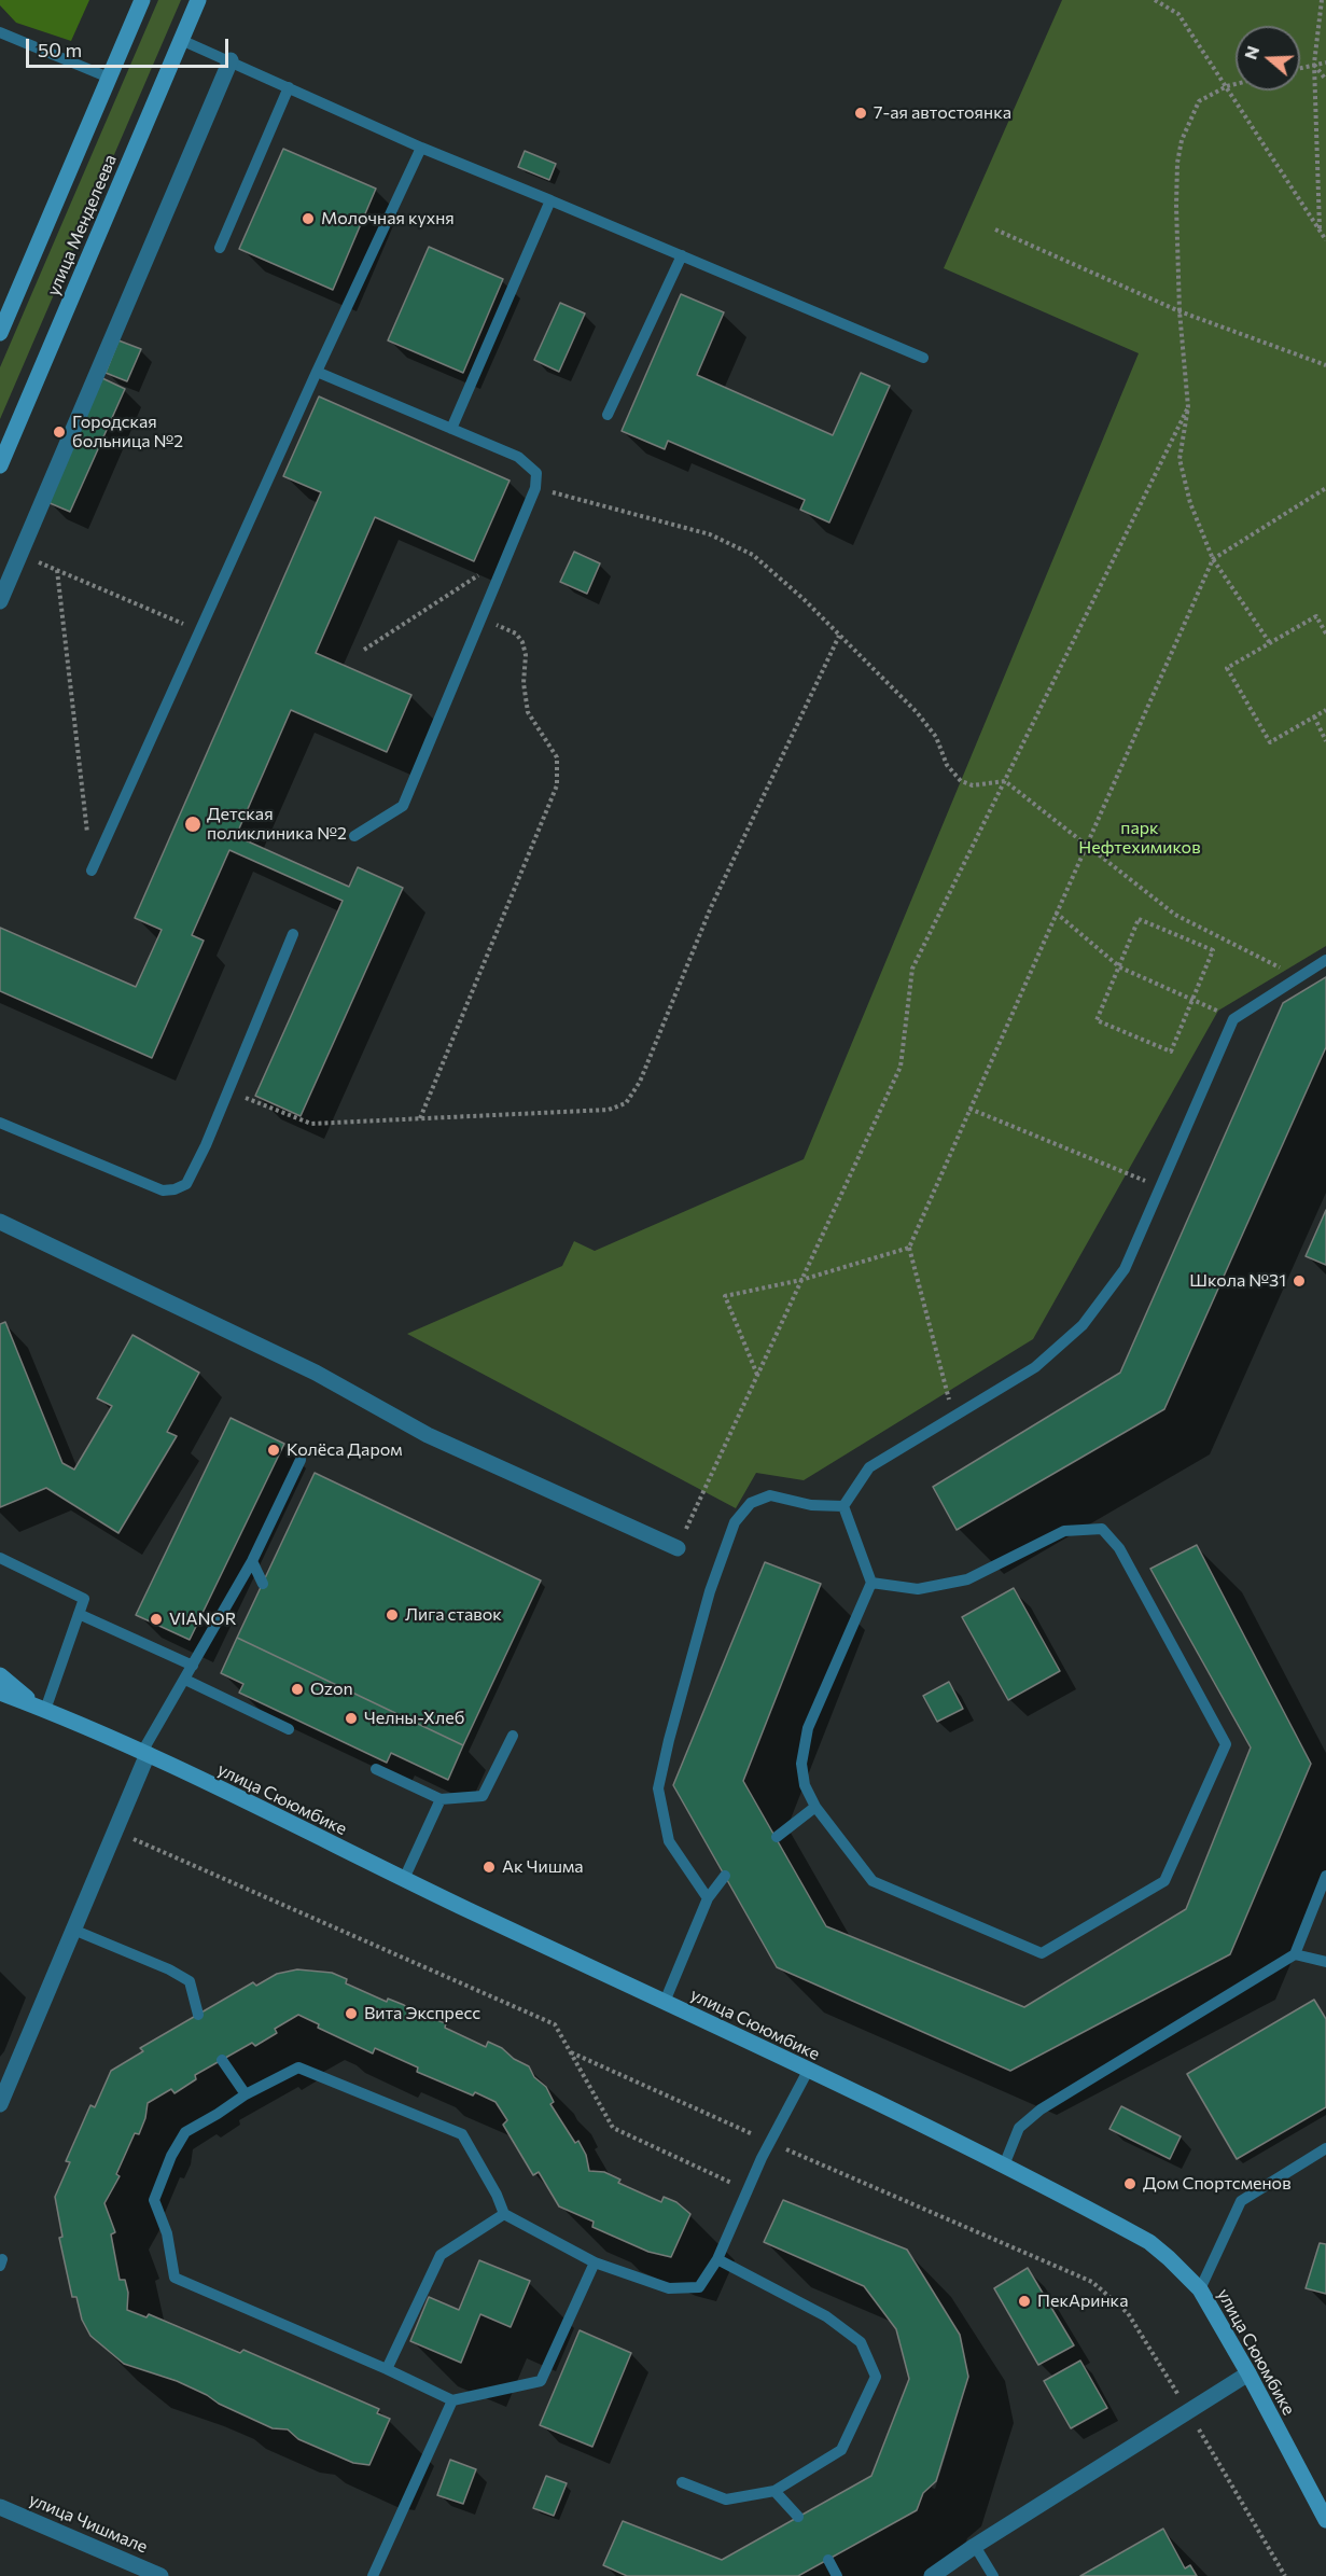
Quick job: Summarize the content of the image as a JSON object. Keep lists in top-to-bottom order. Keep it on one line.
{"streets":{"street":["улица Менделеева","улица Сююмбике","улица Чишмале"]},"parks":["парк Нефтехимиков"],"places":["7-ая автостоянка","Молочная кухня","Городская больница №2","Детская поликлиника №2","Школа №31","Колёса Даром","Лига ставок","VIANOR","Ozon","Челны-Хлеб","Ак Чишма","Вита Экспресс","Дом Спортсменов","ПекАринка"],"scale_bar":"50 m","north":"left"}
